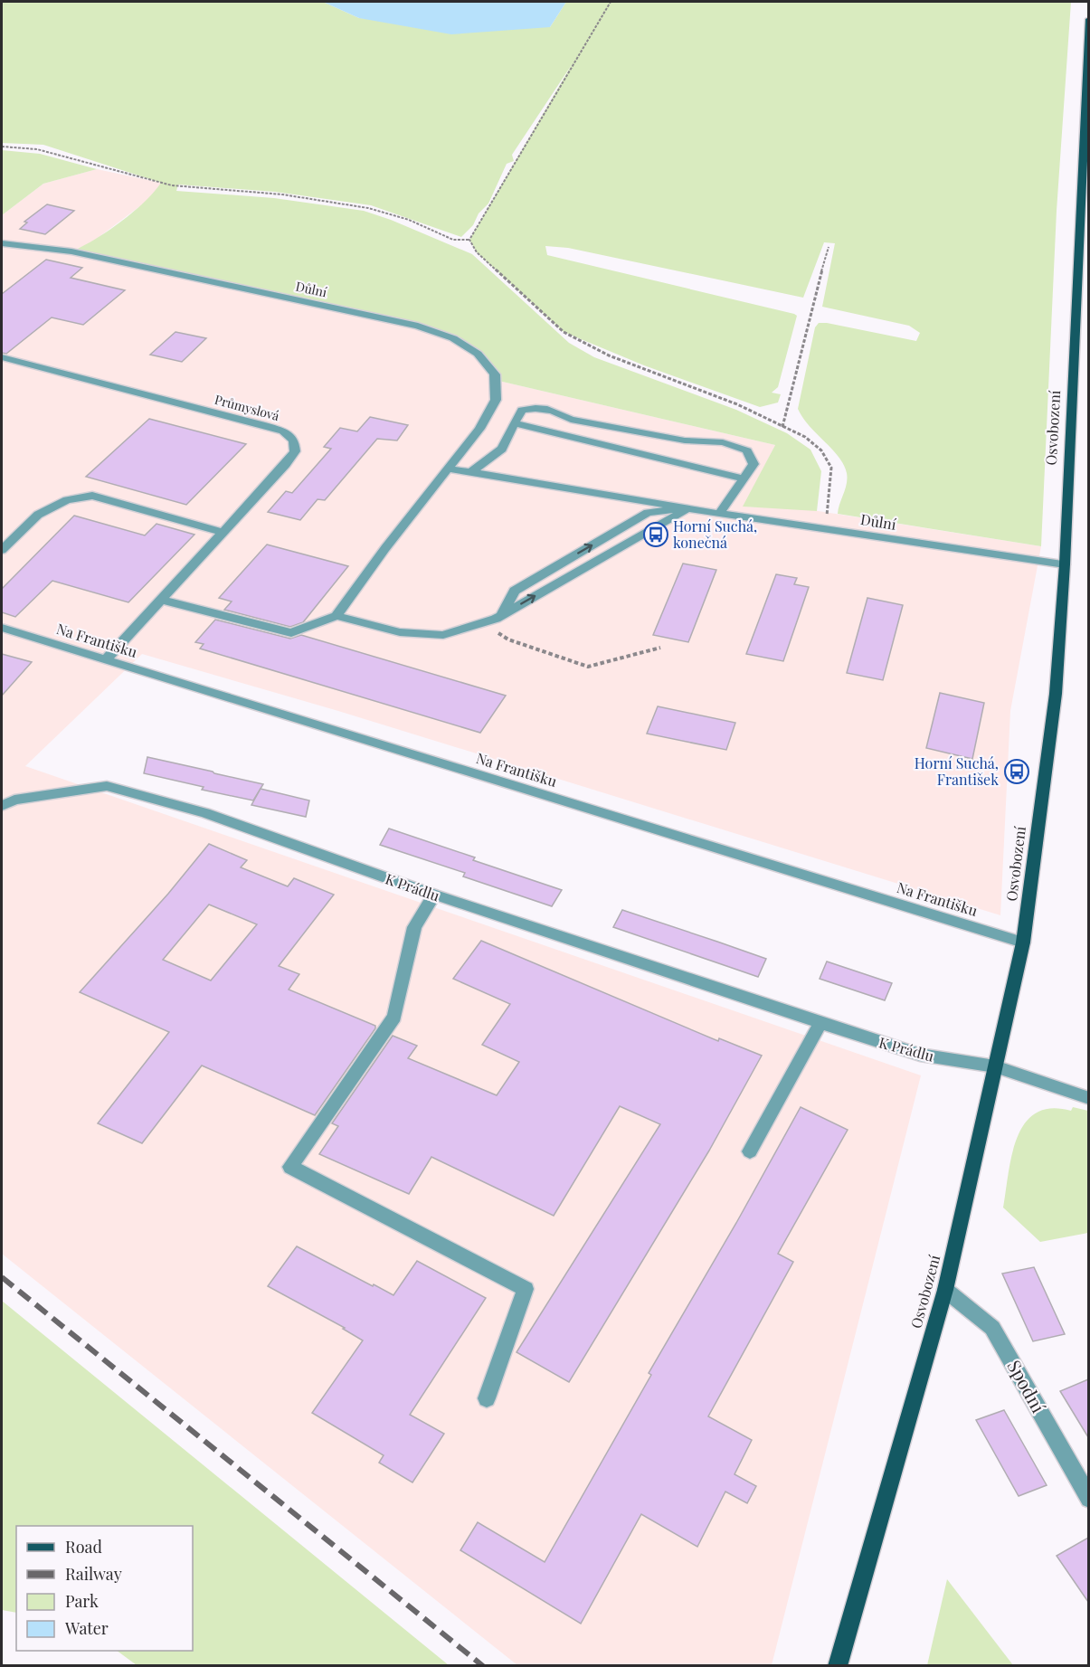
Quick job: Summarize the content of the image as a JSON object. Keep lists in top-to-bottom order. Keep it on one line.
{"streets":{"main road":["Osvobození"],"street":["Důlní","Průmyslová","Na Františku","K Prádlu","Spodní"]},"crossings":[["Důlní","Osvobození"],["Průmyslová","Na Františku"],["Osvobození","Na Františku"],["Osvobození","K Prádlu"],["Osvobození","Spodní"]],"places":{"bus stop":["Horní Suchá, konečná","Horní Suchá, František"]},"legend":["Road","Railway","Park","Water"]}
